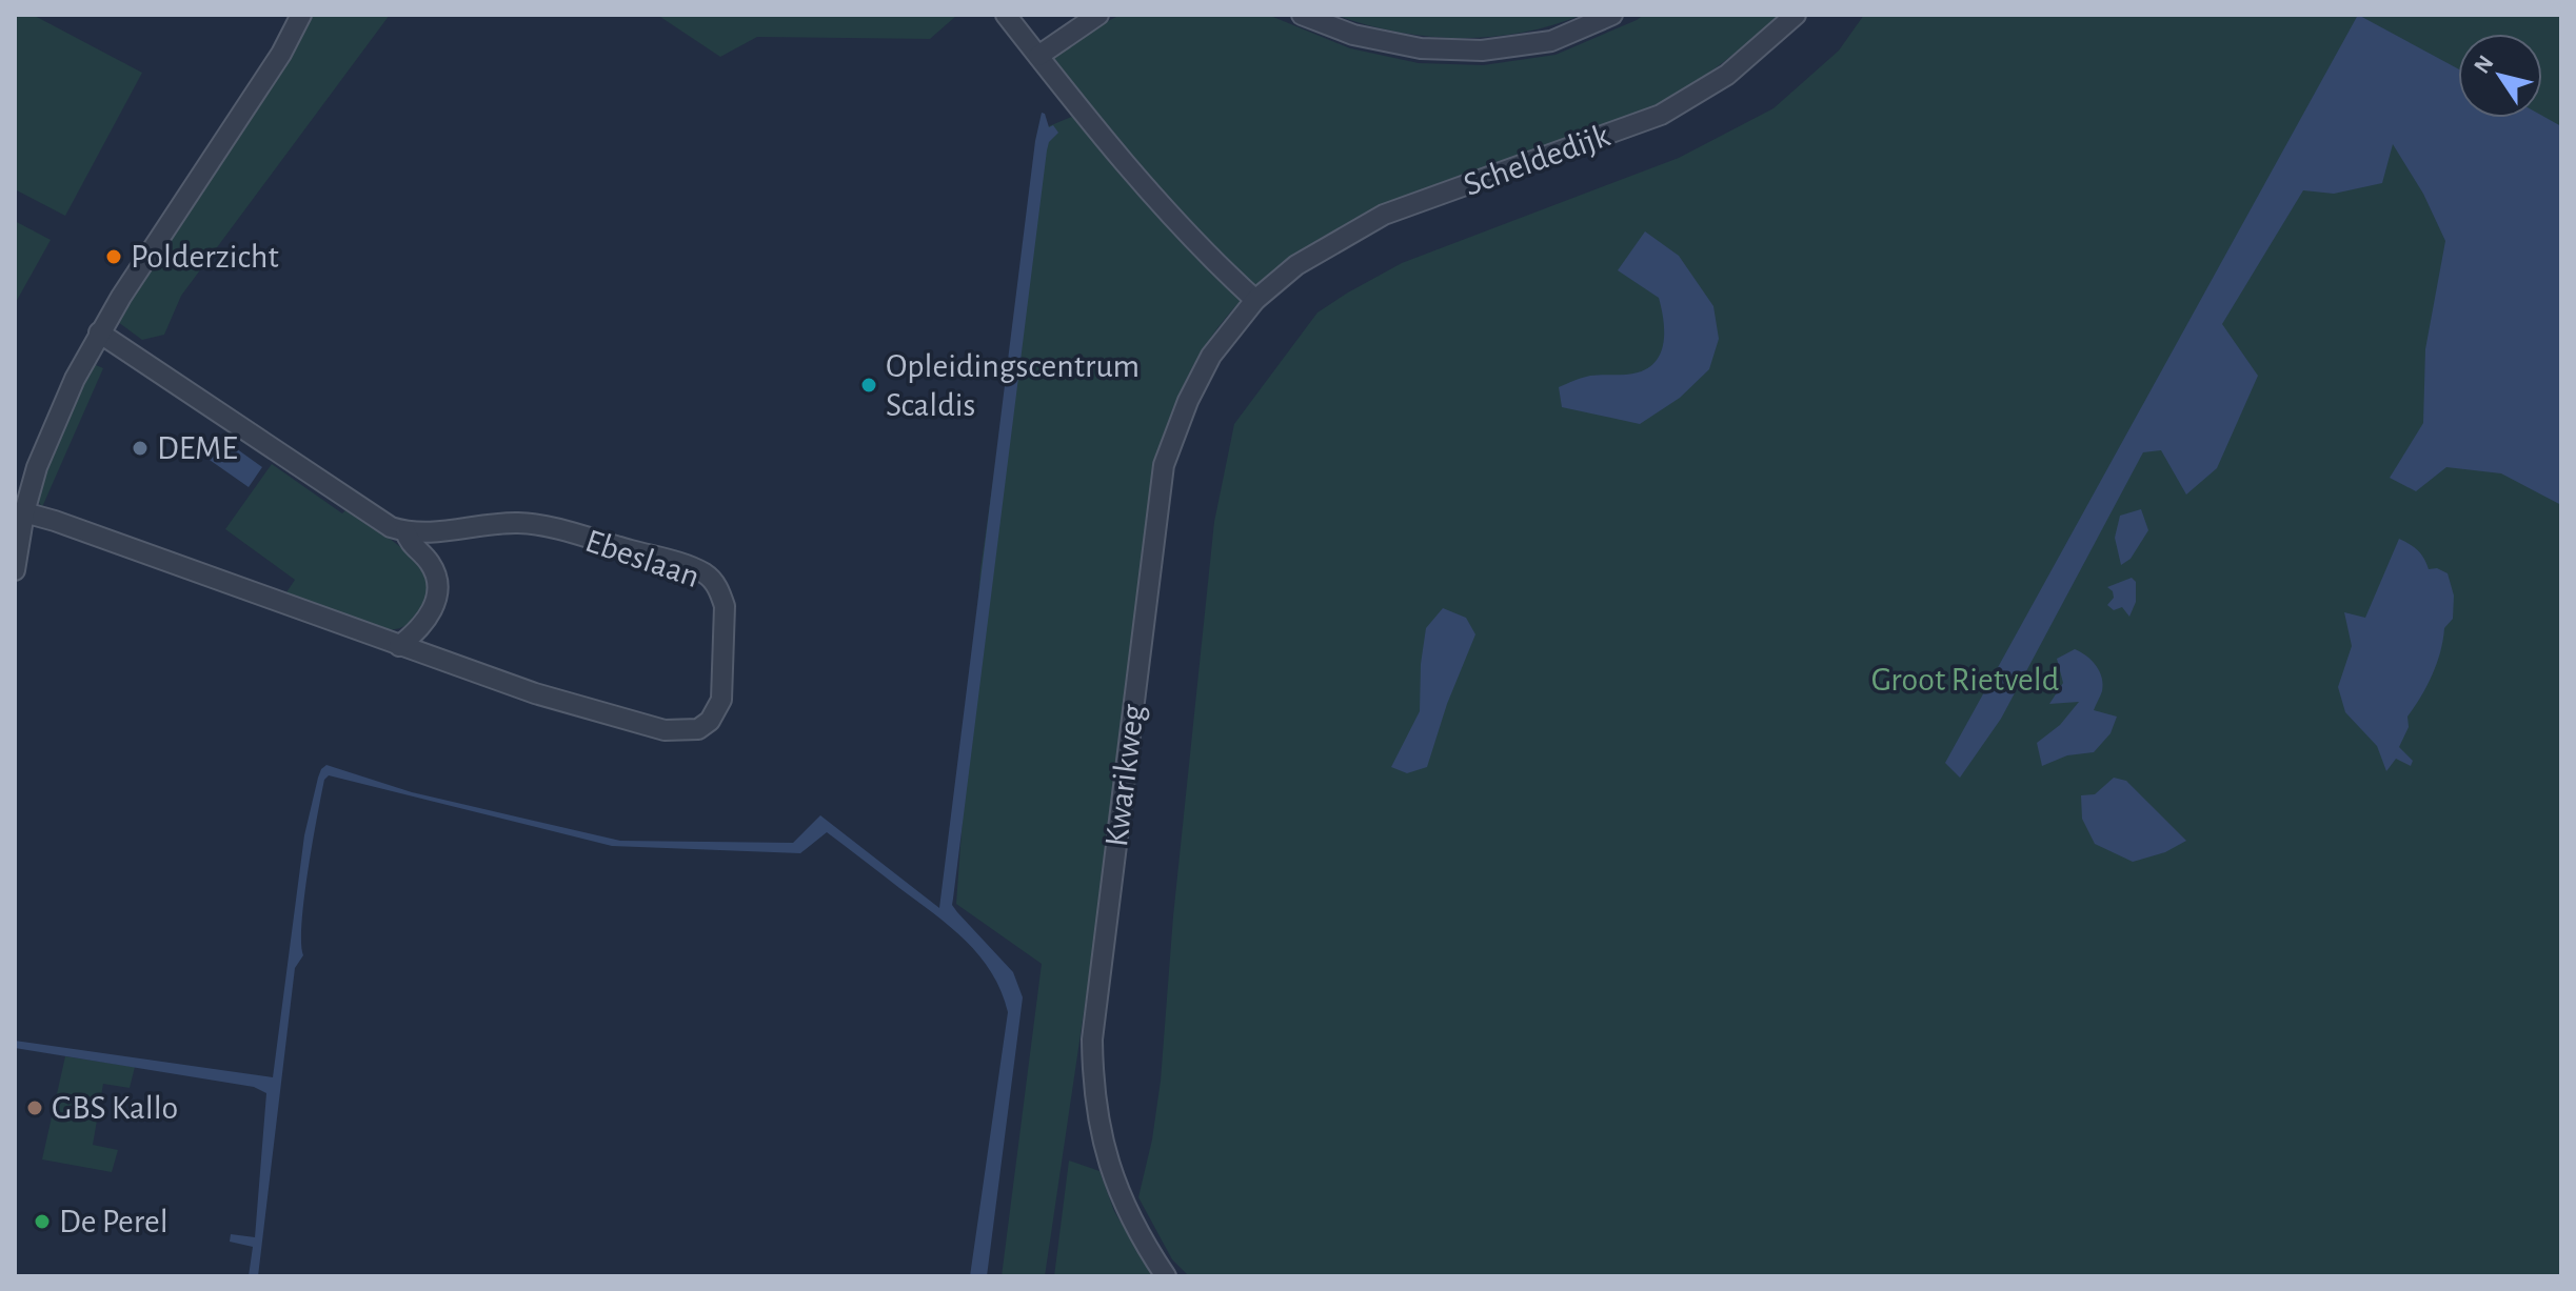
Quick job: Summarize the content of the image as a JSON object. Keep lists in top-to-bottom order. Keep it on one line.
{"streets":{"street":["Scheldedijk","Ebeslaan","Kwarikweg"]},"crossings":[["Scheldedijk","Kwarikweg"]],"parks":["Groot Rietveld"],"places":["Polderzicht","Opleidingscentrum Scaldis","DEME","GBS Kallo","De Perel"],"north":"top left"}
